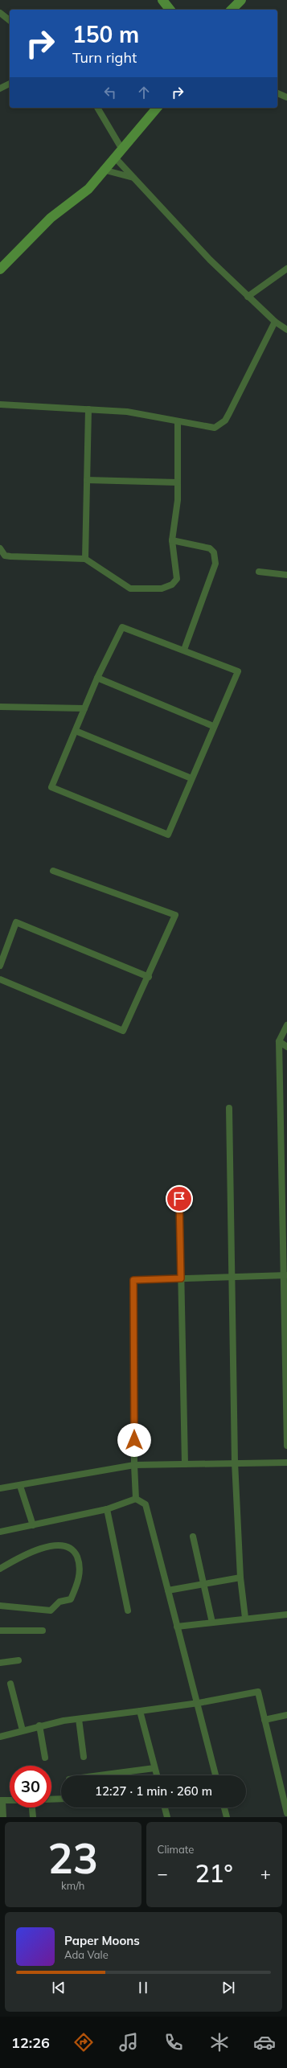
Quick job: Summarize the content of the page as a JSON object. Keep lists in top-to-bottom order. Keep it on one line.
{"page":{"turn":["150 m","Turn right"],"limit":"30","trip":"12:27 · 1 min · 260 m","tile":[["23","km/h"],"Climate"],"heat":["−","21°","+"],"song":["Paper Moons","Ada Vale"],"tabs":"12:26"}}
